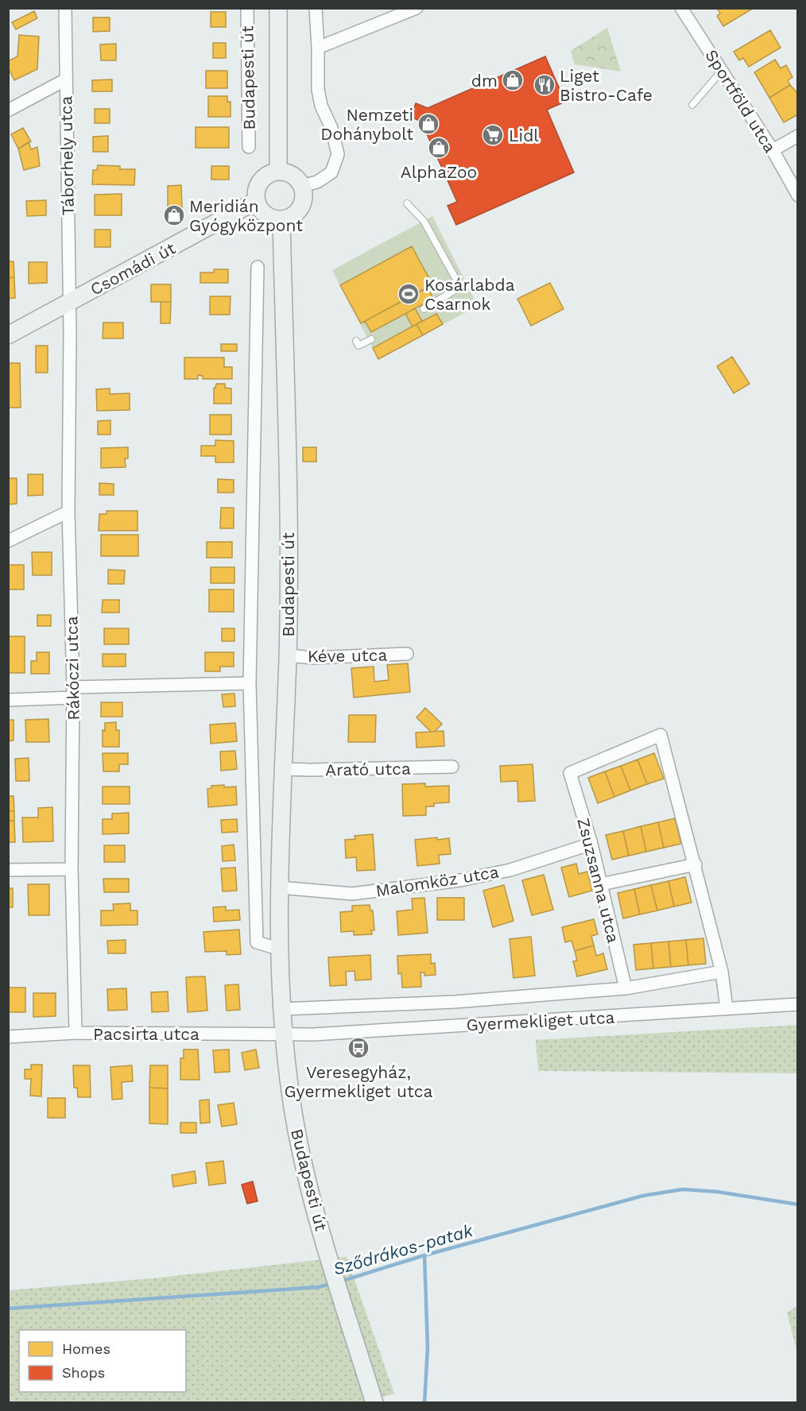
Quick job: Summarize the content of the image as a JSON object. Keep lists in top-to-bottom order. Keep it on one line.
{"streets":{"street":["Budapesti út","Sportföld utca","Táborhely utca","Csomádi út","Kéve utca","Rákóczi utca","Arató utca","Zsuzsanna utca","Malomköz utca","Gyermekliget utca","Pacsirta utca"]},"crossings":[["Budapesti út","Csomádi út"],["Budapesti út","Kéve utca"],["Budapesti út","Arató utca"],["Budapesti út","Malomköz utca"],["Budapesti út","Gyermekliget utca"],["Budapesti út","Pacsirta utca"],["Táborhely utca","Csomádi út"],["Táborhely utca","Rákóczi utca"],["Csomádi út","Rákóczi utca"],["Rákóczi utca","Pacsirta utca"],["Zsuzsanna utca","Malomköz utca"],["Zsuzsanna utca","Gyermekliget utca"],["Gyermekliget utca","Pacsirta utca"]],"water":["Sződrákos-patak"],"places":{"shop":["dm","Nemzeti Dohánybolt","AlphaZoo","Meridián Gyógyközpont"],"restaurant":["Liget Bistro-Cafe"],"supermarket":["Lidl"],"sports":["Kosárlabda Csarnok"],"bus stop":["Veresegyház, Gyermekliget utca"]},"legend":["Homes","Shops"]}
